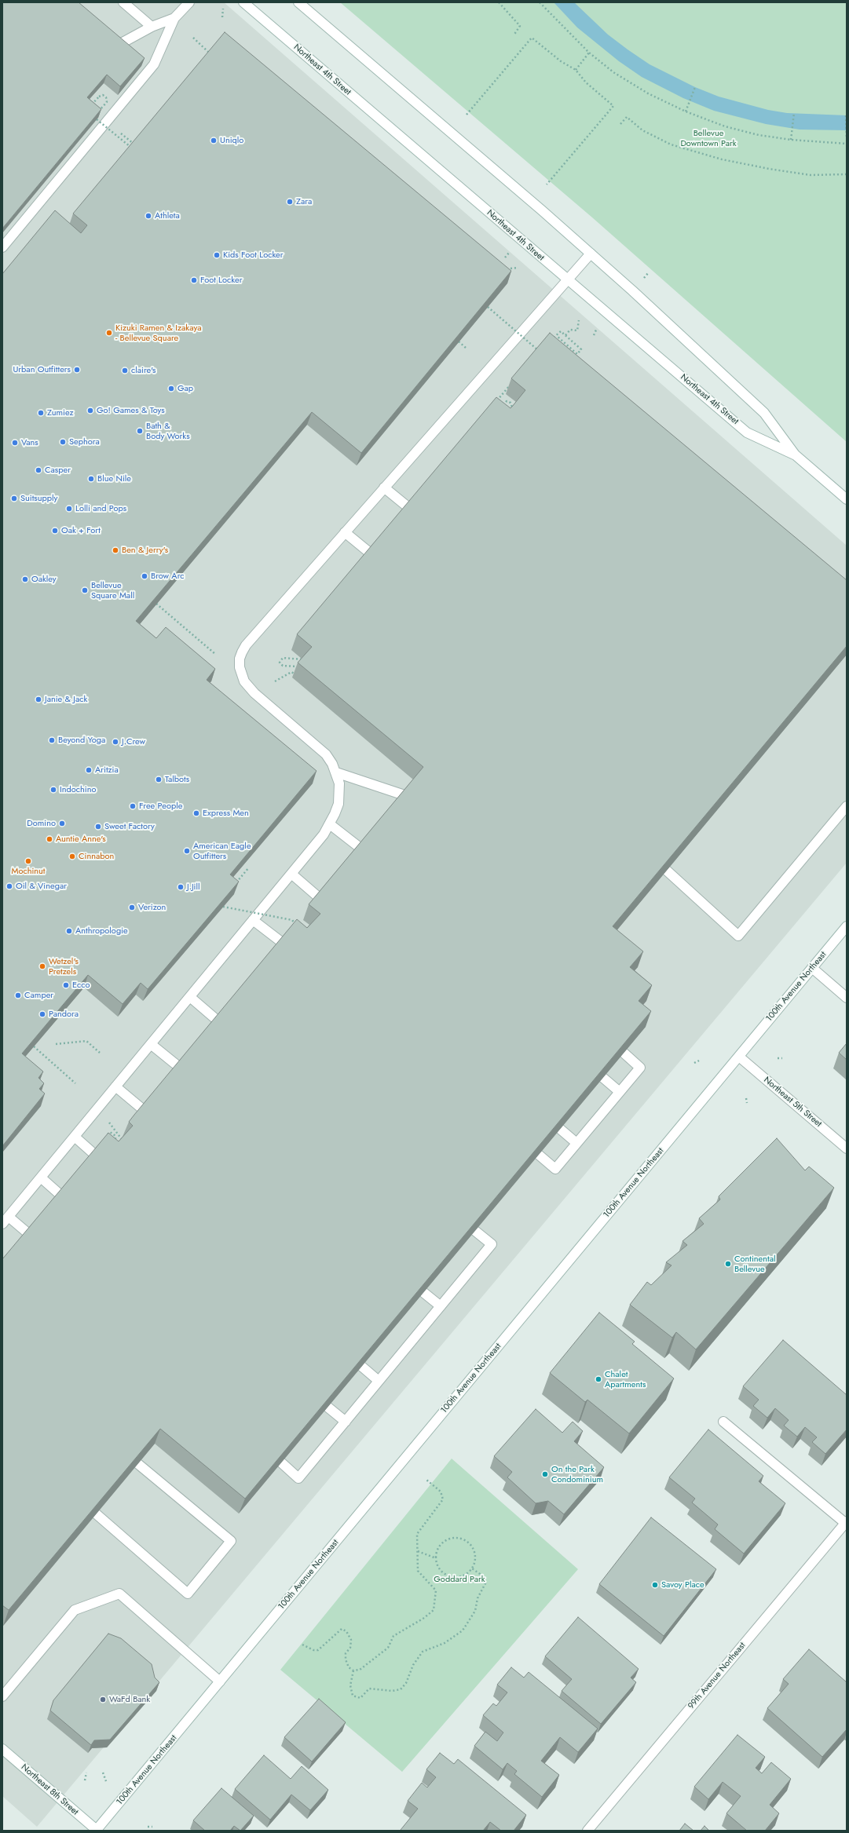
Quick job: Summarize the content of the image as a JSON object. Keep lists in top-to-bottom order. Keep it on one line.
{"streets":{"main road":["Northeast 4th Street","100th Avenue Northeast","Northeast 5th Street","99th Avenue Northeast","Northeast 8th Street"]},"crossings":[["100th Avenue Northeast","Northeast 5th Street"],["100th Avenue Northeast","Northeast 8th Street"]],"parks":["Bellevue Downtown Park","Goddard Park"],"places":["Uniqlo","Zara","Athleta","Kids Foot Locker","Foot Locker","Kizuki Ramen & Izakaya - Bellevue Square","Urban Outfitters","claire's","Gap","Go! Games & Toys","Zumiez","Bath & Body Works","Sephora","Vans","Casper","Blue Nile","Suitsupply","Lolli and Pops","Oak + Fort","Ben & Jerry's","Brow Arc","Oakley","Bellevue Square Mall","Janie & Jack","Beyond Yoga","J.Crew","Aritzia","Talbots","Indochino","Free People","Express Men","Domino","Sweet Factory","Auntie Anne's","American Eagle Outfitters","Cinnabon","Mochinut","Oil & Vinegar","J.Jill","Verizon","Anthropologie","Wetzel's Pretzels","Ecco","Camper","Pandora","Continental Bellevue","Chalet Apartments","On the Park Condominium","Savoy Place","WaFd Bank"]}
